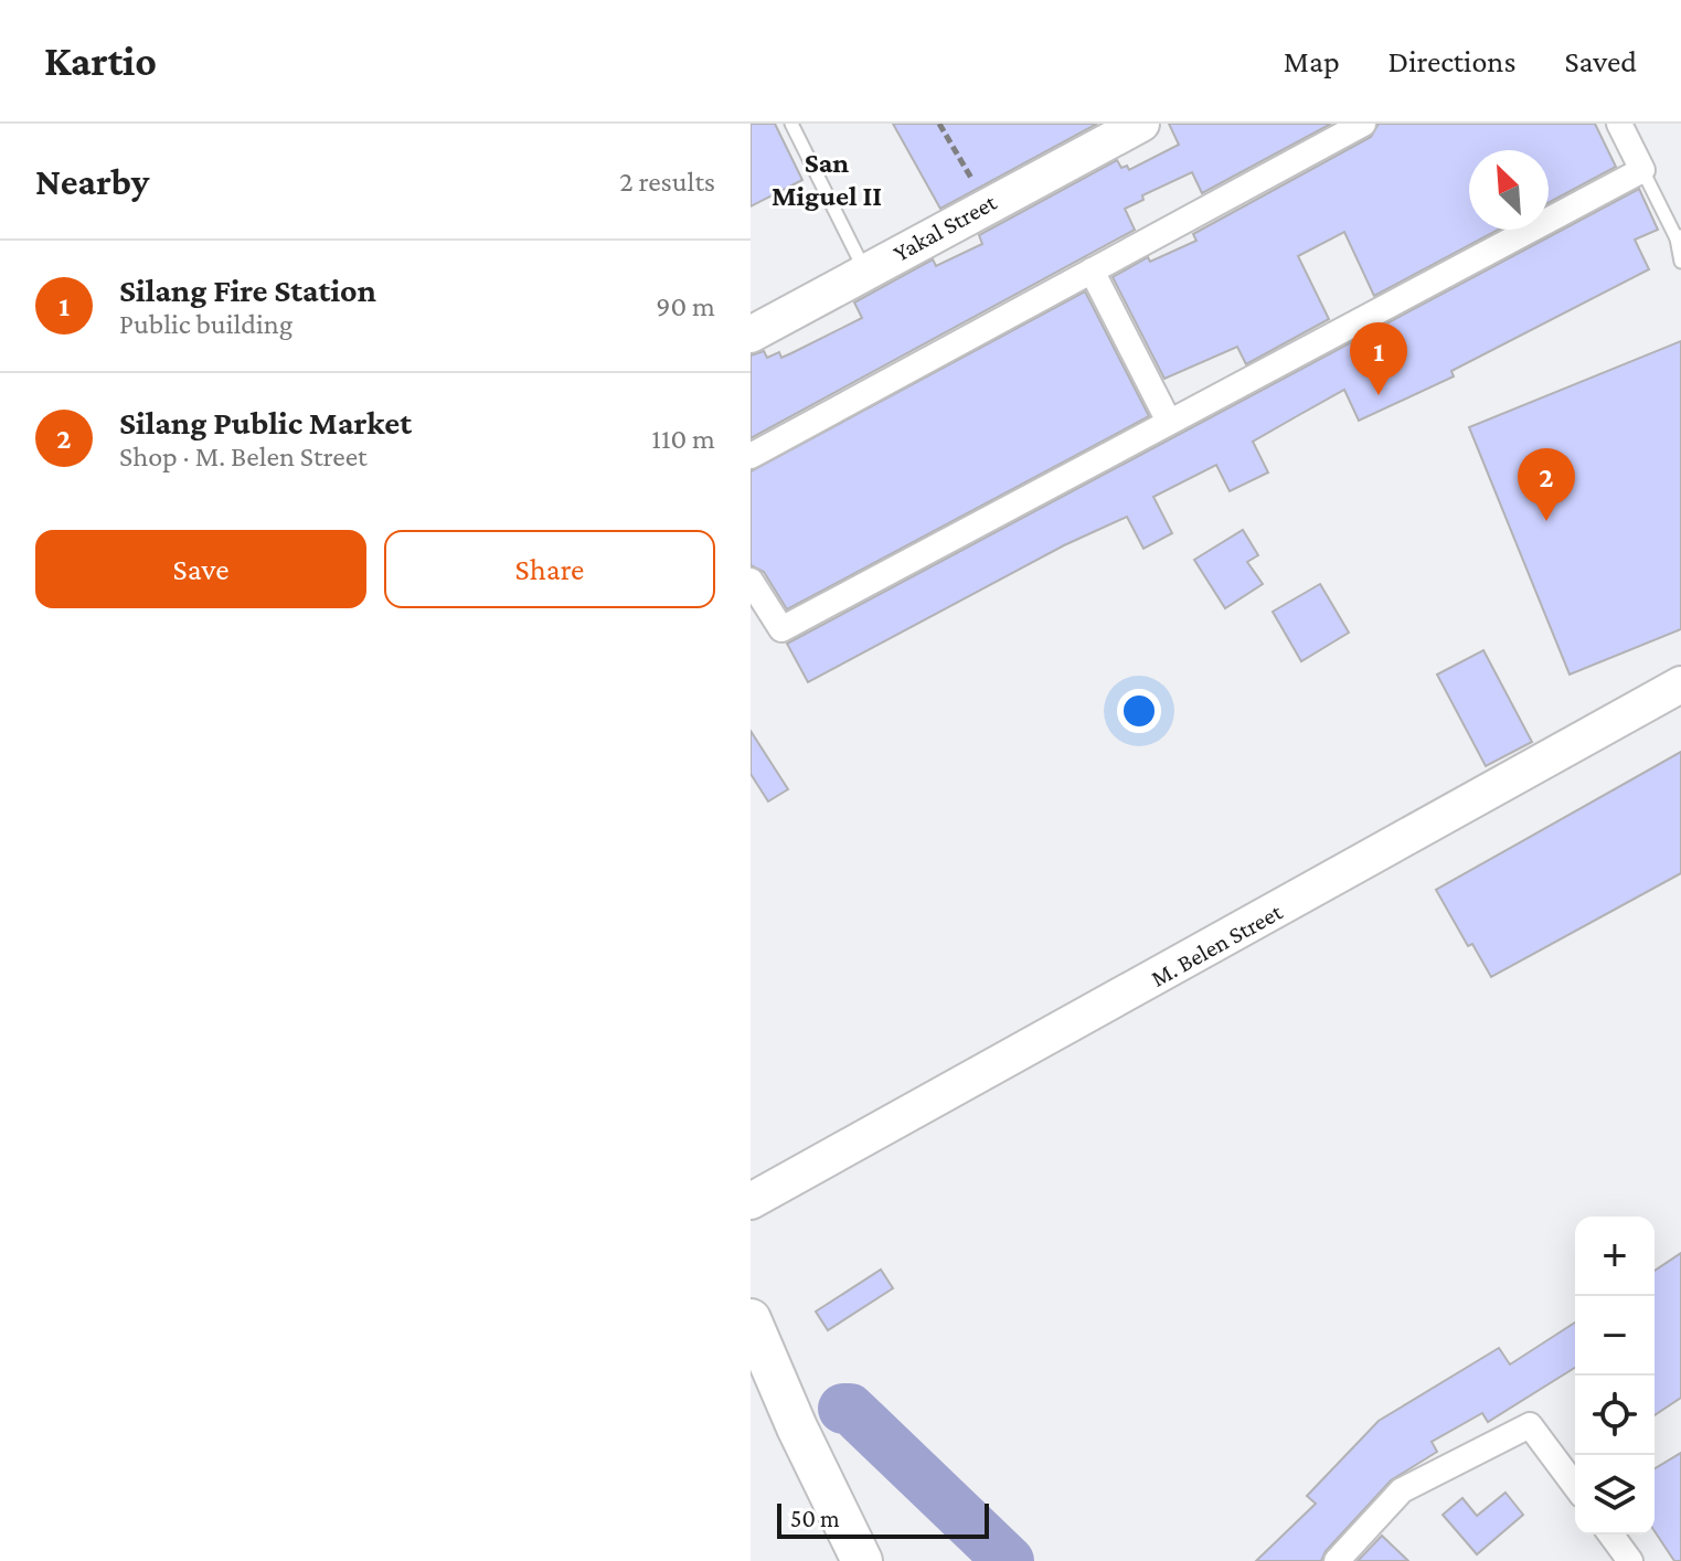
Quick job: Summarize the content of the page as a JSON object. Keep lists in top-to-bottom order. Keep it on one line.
{"streets":{"street":["Yakal Street","M. Belen Street"]},"districts":["San Miguel II"],"scale_bar":"50 m","north":"top left","page":{"header":"Kartio","nav":["Map","Directions","Saved"],"heading":["Nearby","2 results"],"list":[{"mark":"1","name":"Silang Fire Station","note":"Public building","value":"90 m"},{"mark":"2","name":"Silang Public Market","note":"Shop · M. Belen Street","value":"110 m"}],"pins":["1","2"],"buttons":["Save","Share"],"map_buttons":["+","−"],"scale":"50 m"}}
